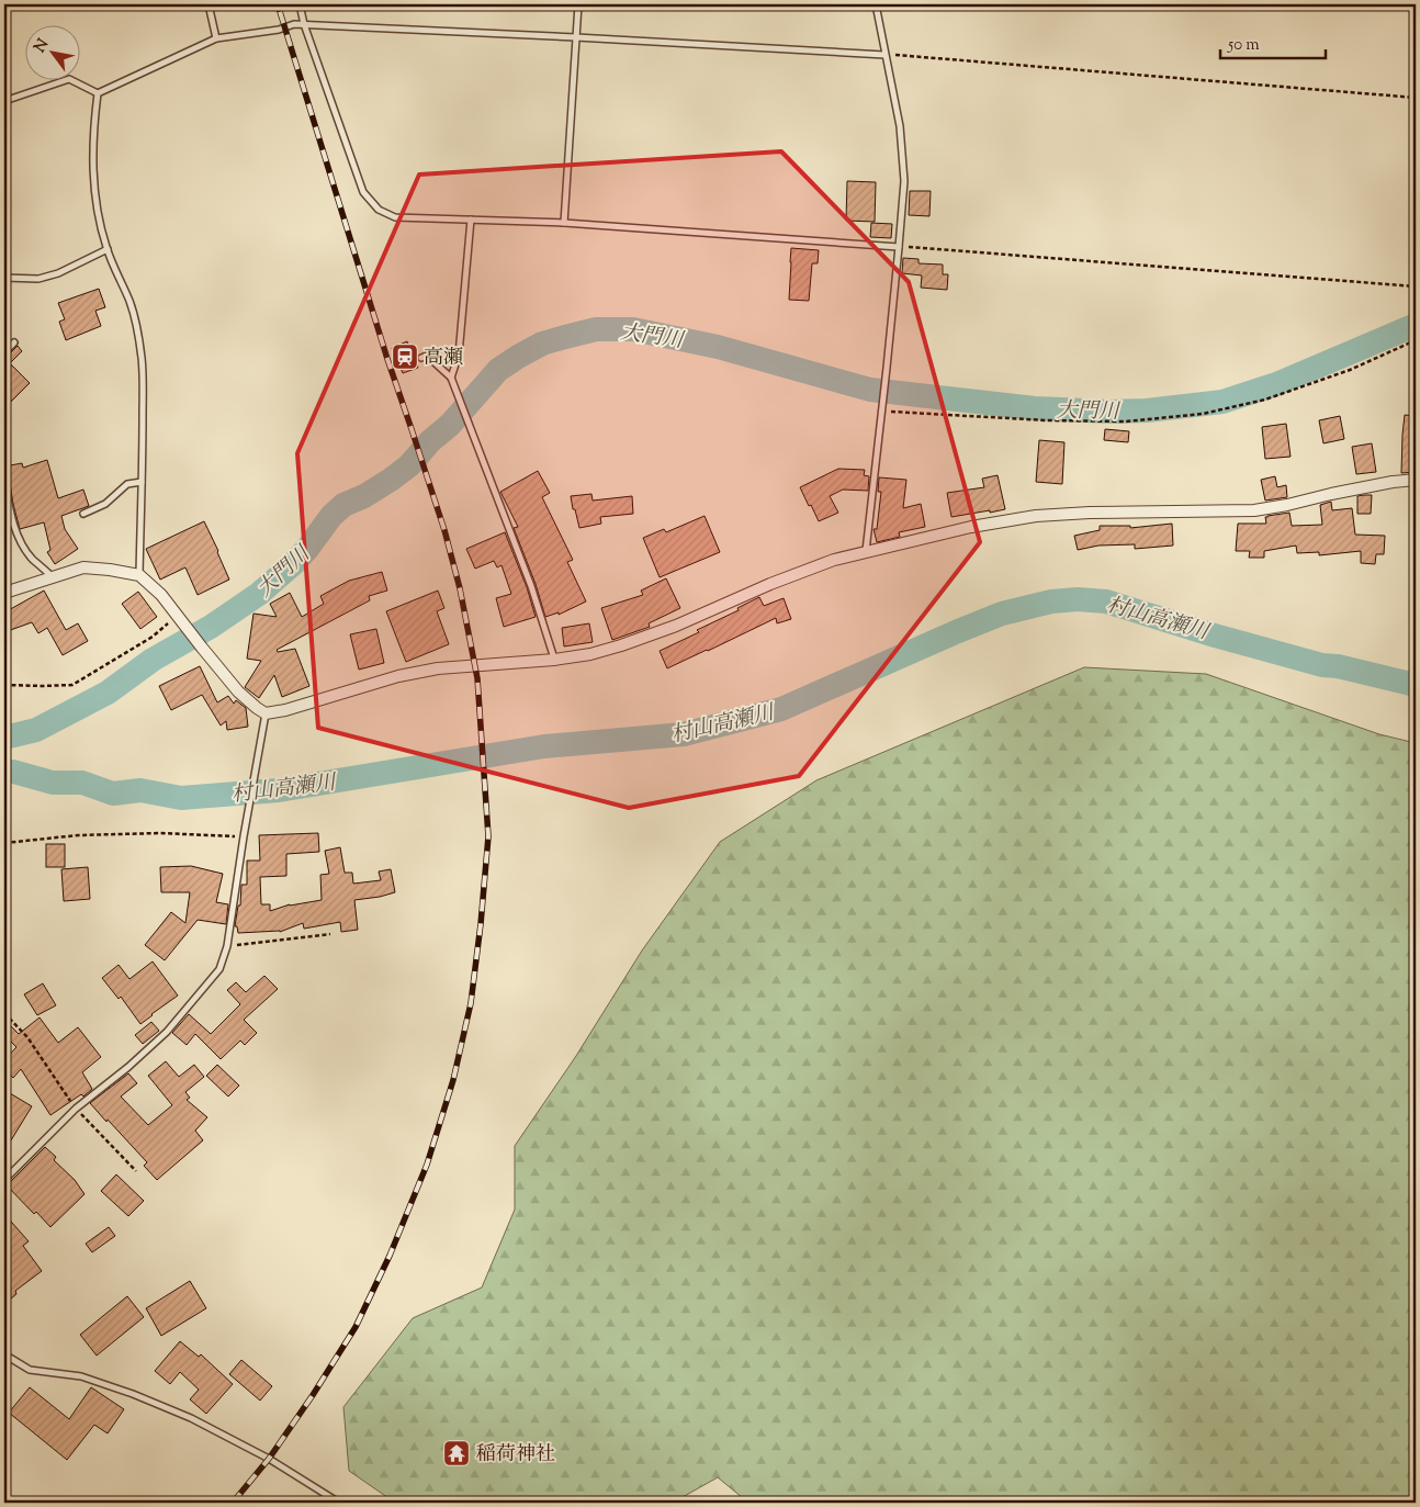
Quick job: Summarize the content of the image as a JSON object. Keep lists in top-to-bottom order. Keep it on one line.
{"water":["大門川","村山高瀬川"],"places":{"station":["高瀬"],"temple":["稲荷神社"]},"scale_bar":"50 m","north":"top left"}
